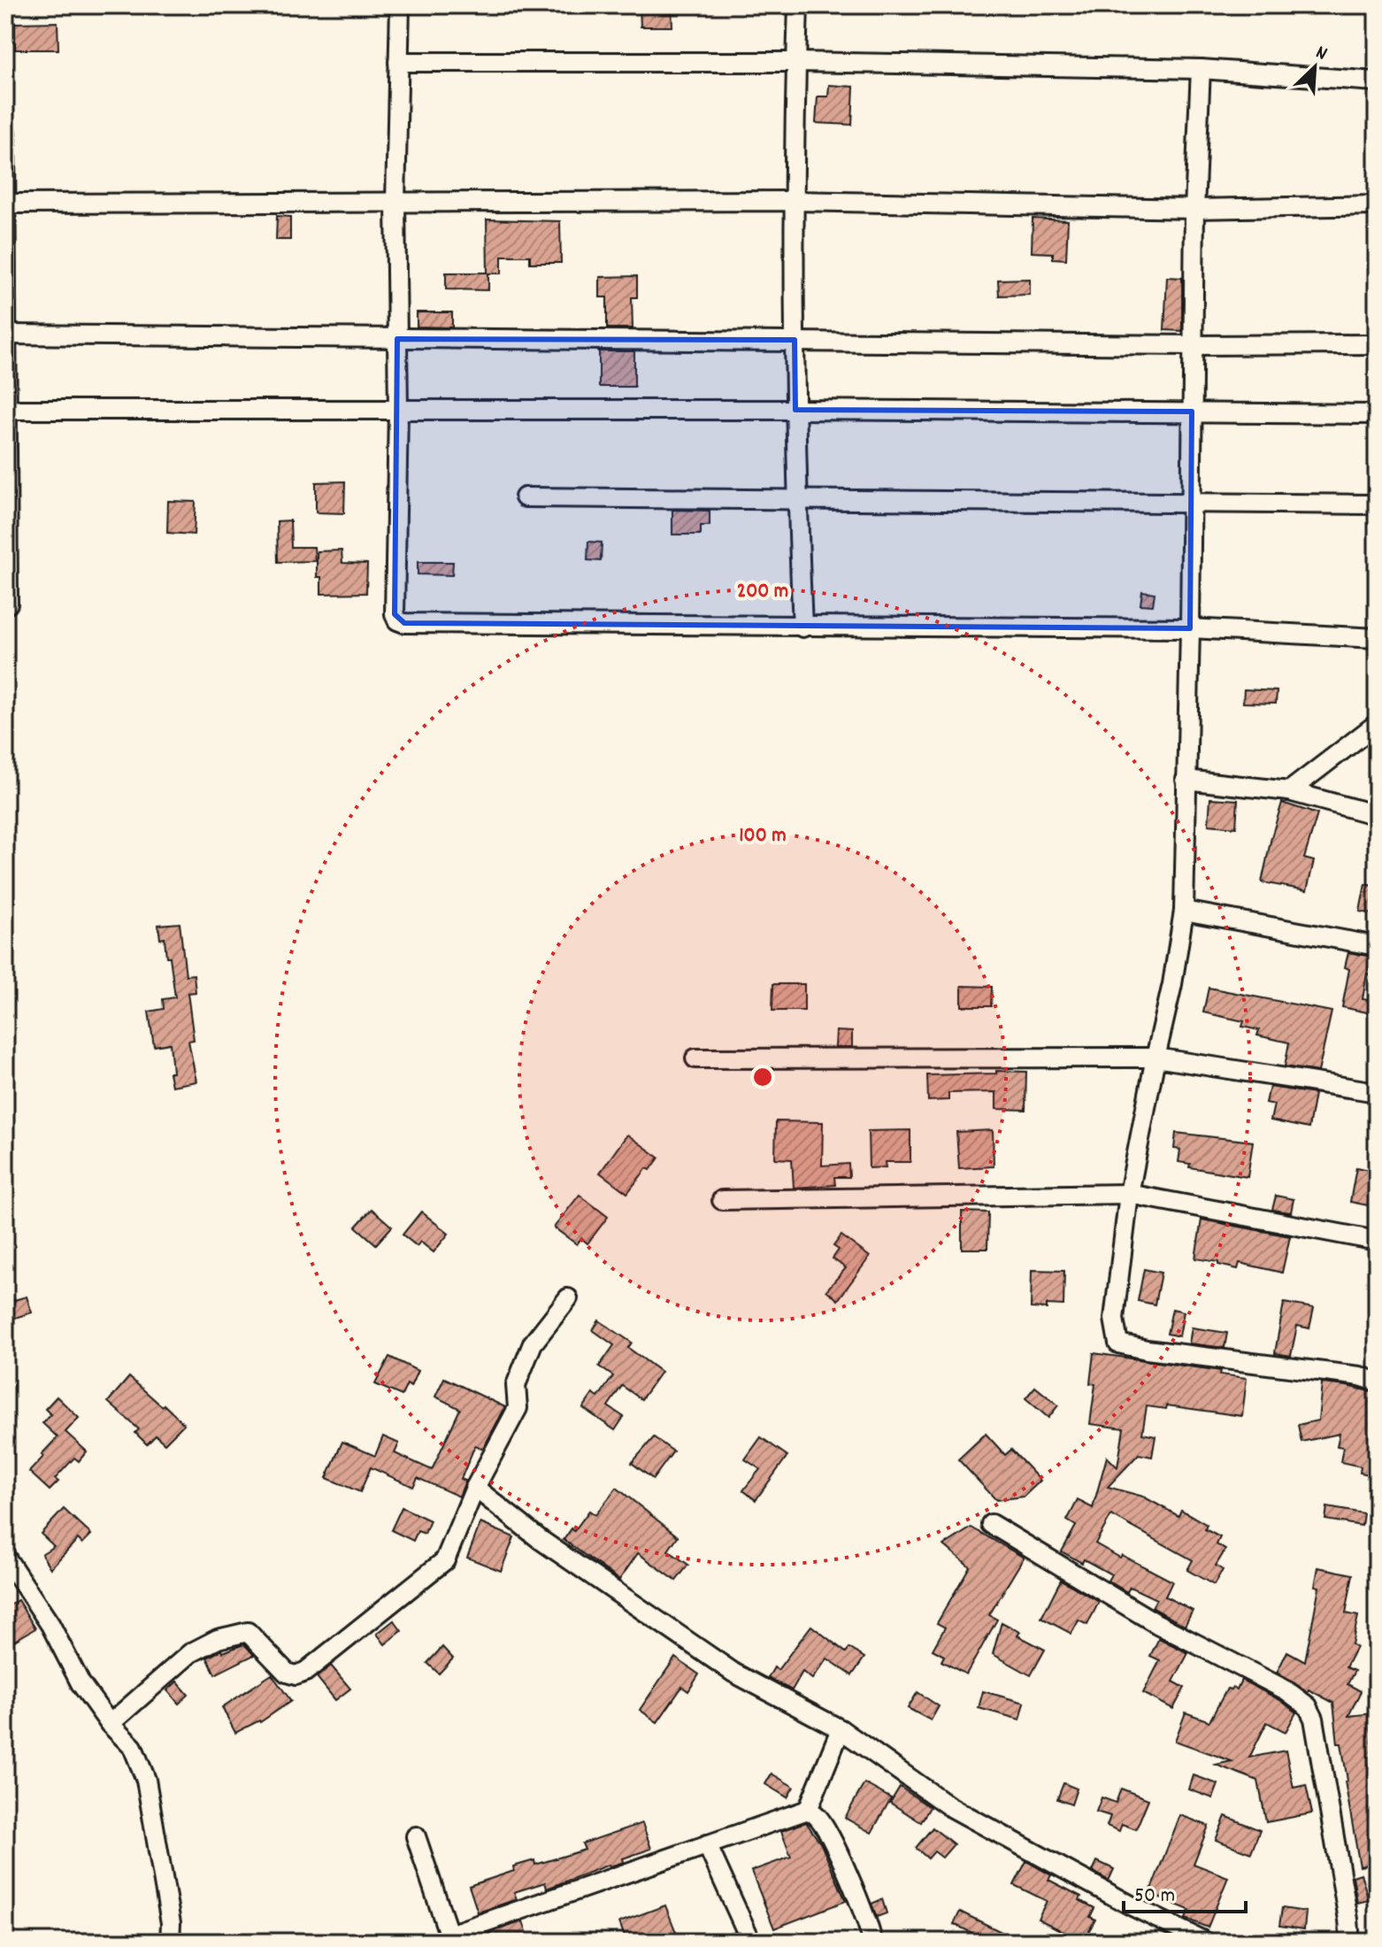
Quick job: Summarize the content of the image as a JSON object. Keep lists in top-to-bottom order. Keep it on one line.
{"scale_bar":"50 m","north":"top right","rings":["200 m","100 m"]}
